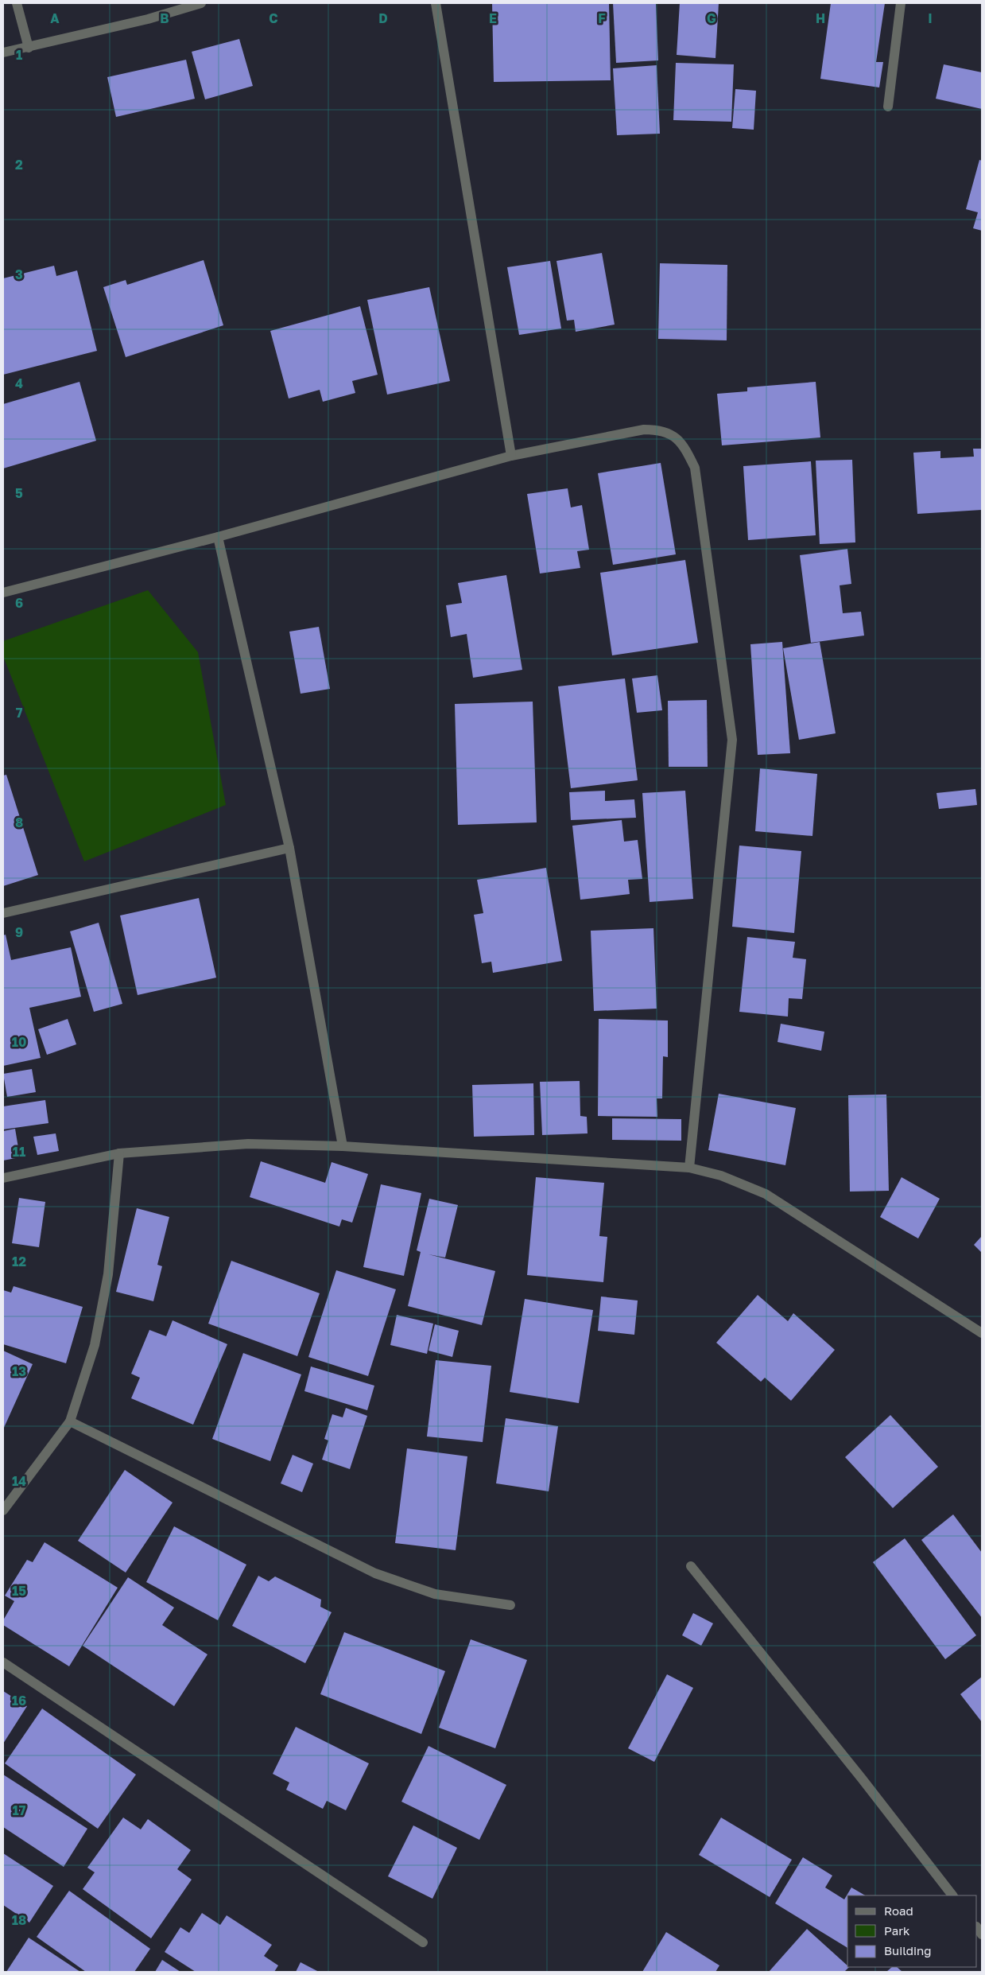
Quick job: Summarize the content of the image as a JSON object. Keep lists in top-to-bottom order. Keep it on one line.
{"legend":["Road","Park","Building"],"grid":{"columns":["A","B","C","D","E","F","G","H","I"],"rows":["1","2","3","4","5","6","7","8","9","10","11","12","13","14","15","16","17","18"]}}
